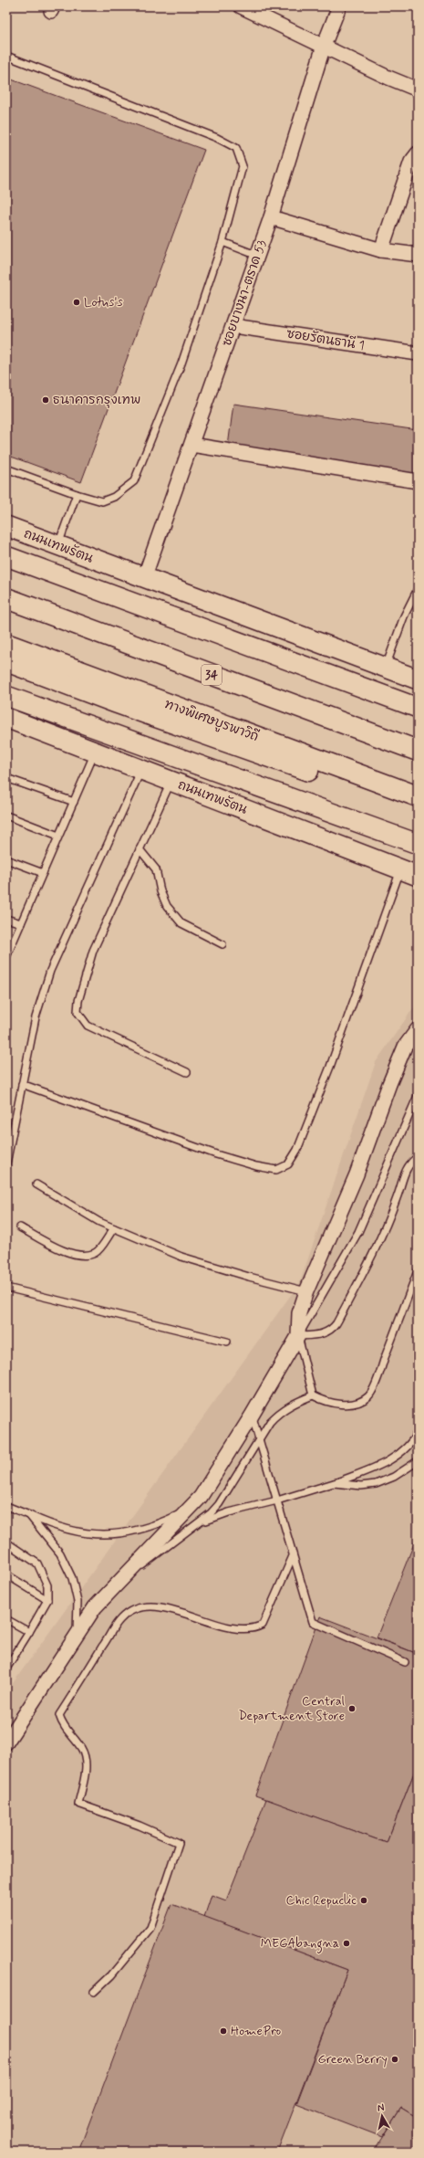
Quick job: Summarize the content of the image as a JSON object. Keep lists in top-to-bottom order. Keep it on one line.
{"streets":{"highway":["34","ทางพิเศษบูรพาวิถี"],"main road":["ถนนเทพรัตน"],"street":["ซอยบางนา-ตราด 53","ซอยรัตนธานี 1"]},"crossings":[["ซอยบางนา-ตราด 53","ซอยรัตนธานี 1"],["ซอยบางนา-ตราด 53","ถนนเทพรัตน"]],"places":["Lotus's","ธนาคารกรุงเทพ","Central Department Store","Chic Repuclic","MEGAbangna","HomePro","Green Berry"],"north":"top"}
